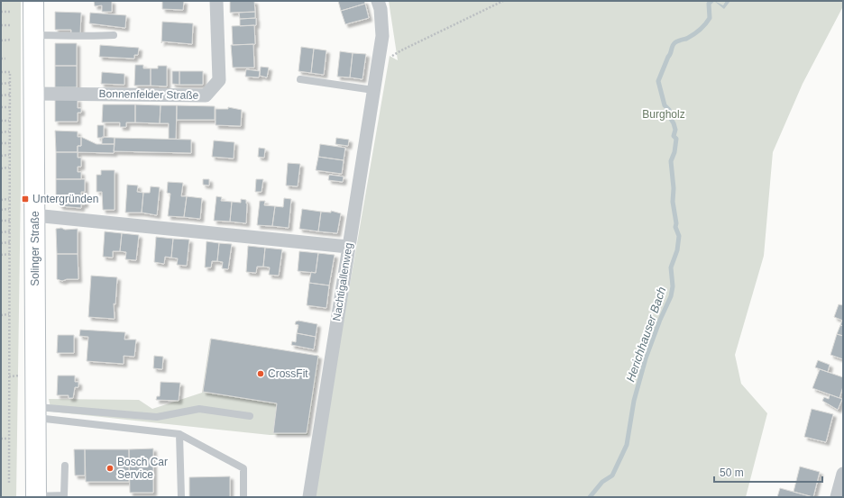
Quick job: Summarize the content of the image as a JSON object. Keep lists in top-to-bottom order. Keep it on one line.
{"streets":{"main road":["Solinger Straße"],"street":["Bonnenfelder Straße","Nachtigallenweg"]},"crossings":[["Bonnenfelder Straße","Solinger Straße"]],"water":["Herichhauser Bach"],"parks":["Burgholz"],"places":{"transit":["Untergründen"],"other":["CrossFit","Bosch Car Service"]},"scale_bar":"50 m"}
